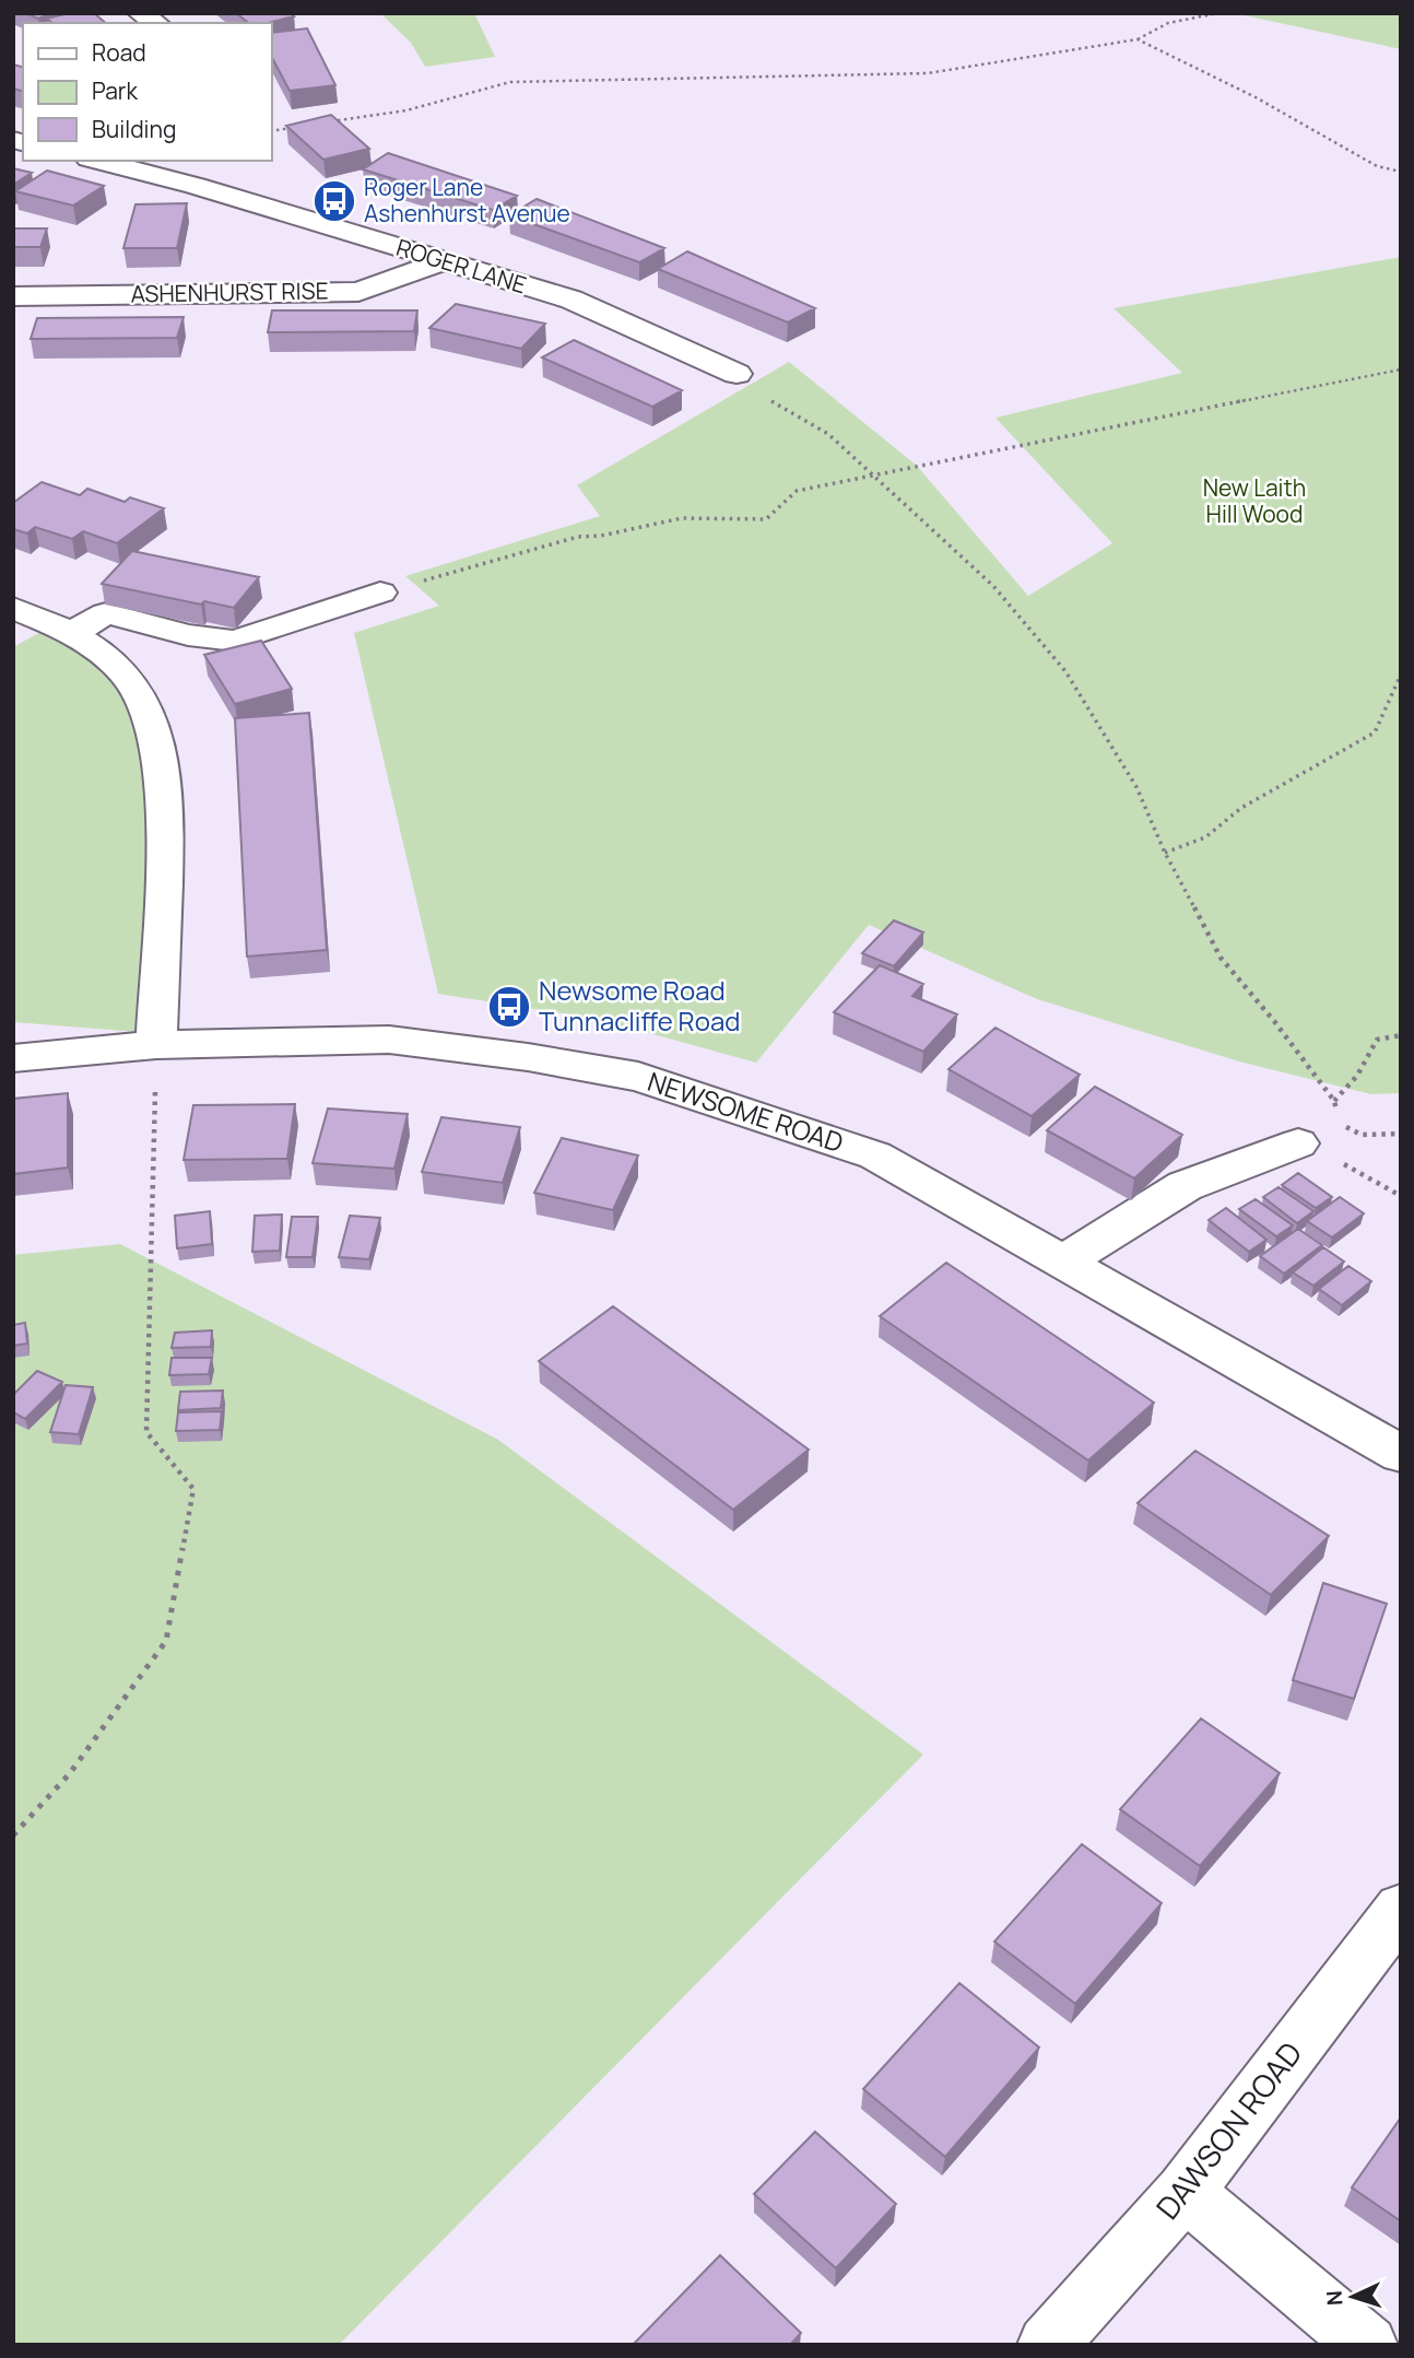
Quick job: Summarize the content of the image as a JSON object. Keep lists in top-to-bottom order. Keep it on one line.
{"streets":{"street":["ROGER LANE","ASHENHURST RISE","NEWSOME ROAD","DAWSON ROAD"]},"crossings":[["ROGER LANE","ASHENHURST RISE"]],"parks":["New Laith Hill Wood"],"places":{"bus stop":["Roger Lane Ashenhurst Avenue","Newsome Road Tunnacliffe Road"]},"legend":["Road","Park","Building"],"north":"left"}
